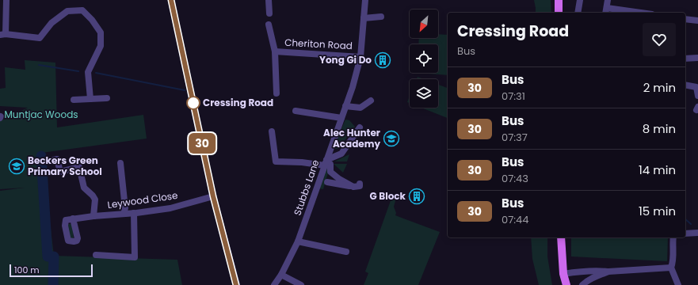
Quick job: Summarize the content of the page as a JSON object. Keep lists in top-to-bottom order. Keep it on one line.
{"streets":{"street":["Cheriton Road","Stubbs Lane","Leywood Close"]},"crossings":[["Cheriton Road","Stubbs Lane"]],"parks":["Muntjac Woods"],"places":{"building":["Yong Gi Do","G Block"],"other":["Cressing Road"],"school or university":["Alec Hunter Academy","Beckers Green Primary School"]},"lines":["bus line 30"],"scale_bar":"100 m","north":"bottom left","page":{"on_map":"30","heading":["Cressing Road","Bus"],"list":[{"mark":"30","name":"Bus","note":"07:31","value":"2 min"},{"mark":"30","name":"Bus","note":"07:37","value":"8 min"},{"mark":"30","name":"Bus","note":"07:43","value":"14 min"},{"mark":"30","name":"Bus","note":"07:44","value":"15 min"}],"scale":"100 m"}}
